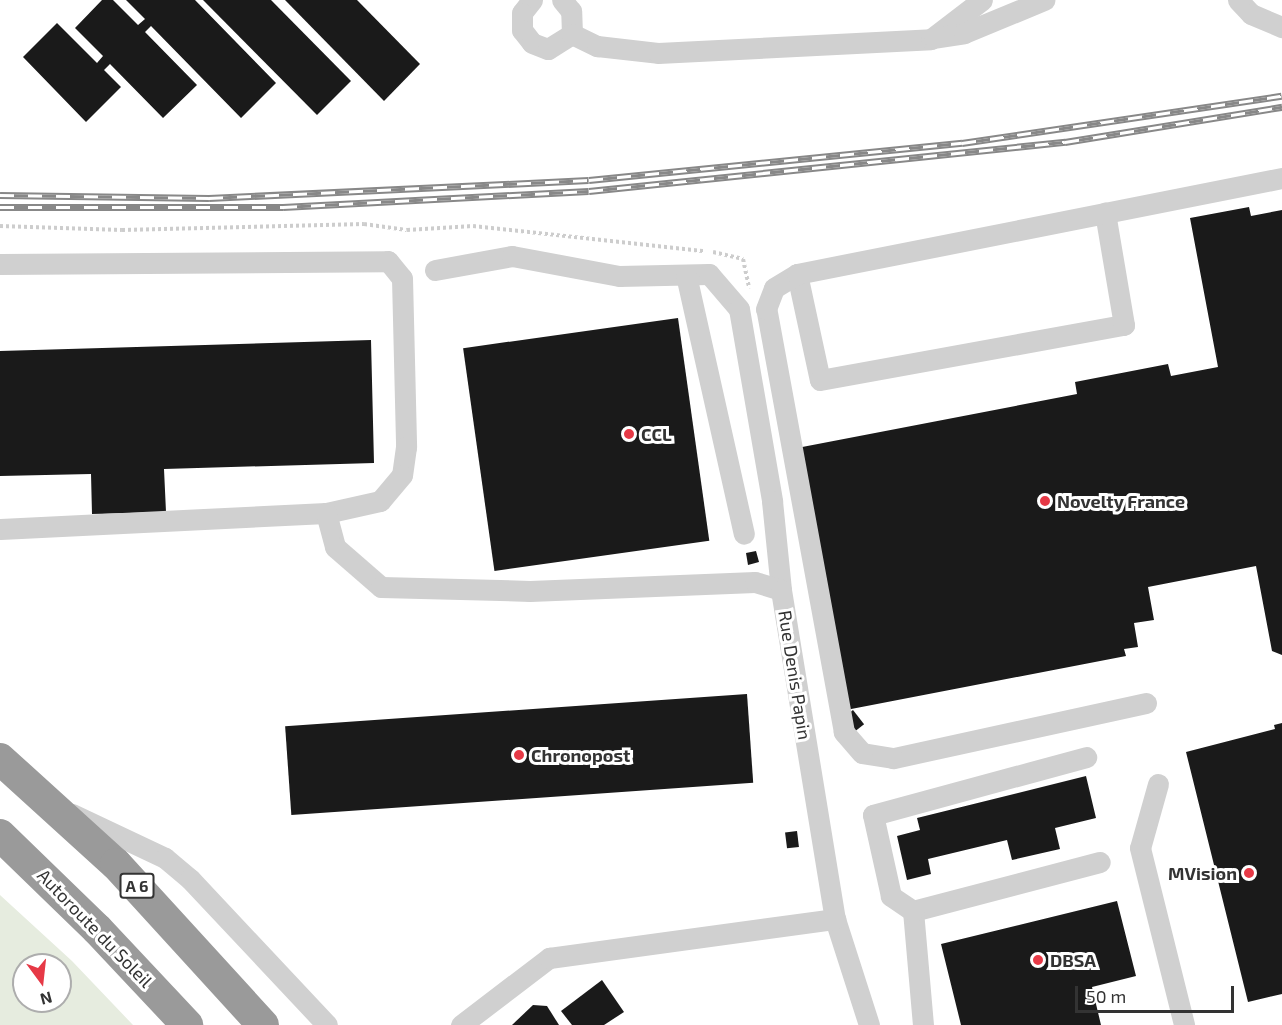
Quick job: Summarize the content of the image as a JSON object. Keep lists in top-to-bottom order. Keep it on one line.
{"streets":{"highway":["A 6","Autoroute du Soleil"],"street":["Rue Denis Papin"]},"places":["CCL","Novelty France","Chronopost","MVision","DBSA"],"scale_bar":"50 m","north":"bottom"}
